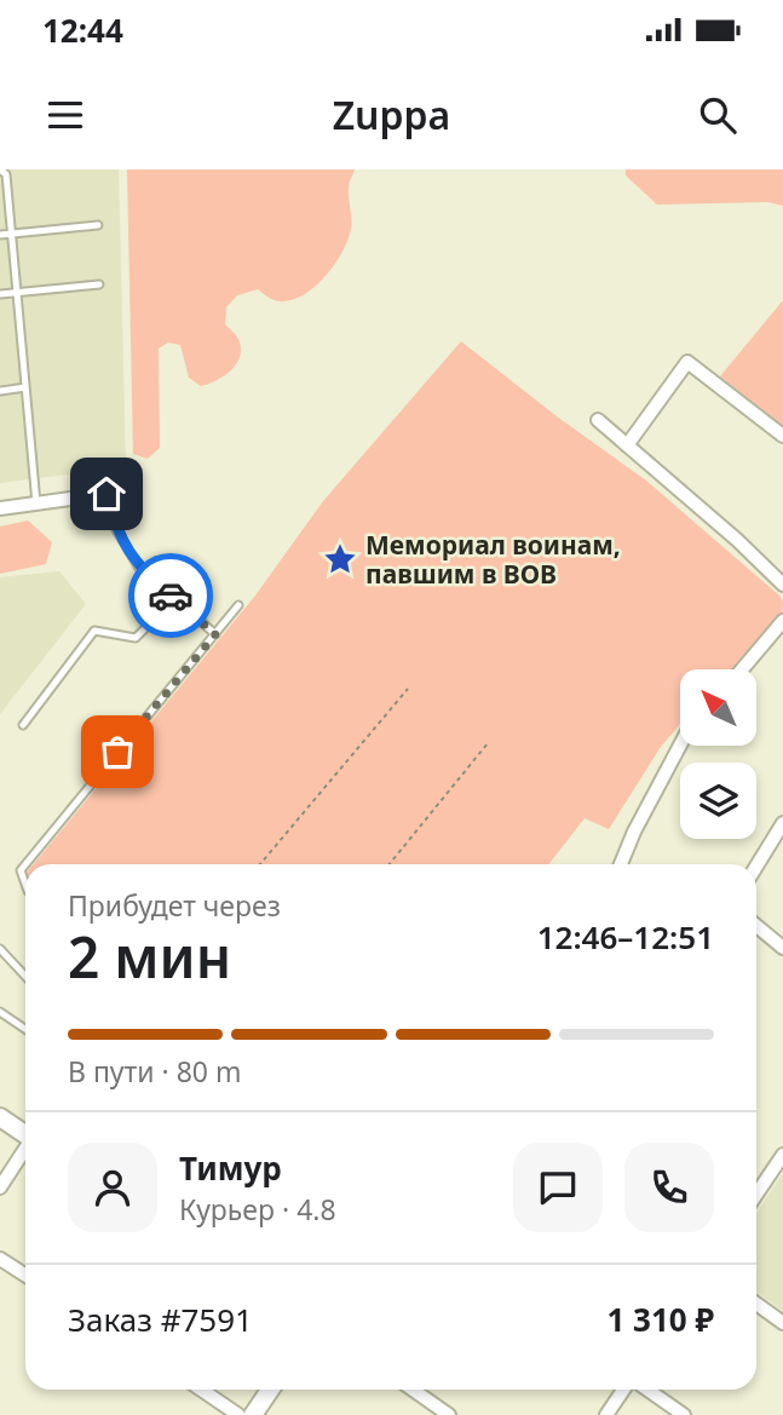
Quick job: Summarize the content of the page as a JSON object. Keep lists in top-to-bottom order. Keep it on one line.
{"places":{"place":["Мемориал воинам, павшим в ВОВ"]},"north":"top left","page":{"status":"12:44","header":"Zuppa","heading":["2 мин","Прибудет через","12:46–12:51"],"panel":["Тимур","Курьер · 4.8","Заказ #7591","1 310 ₽"],"bar":"В пути · 80 m"}}
